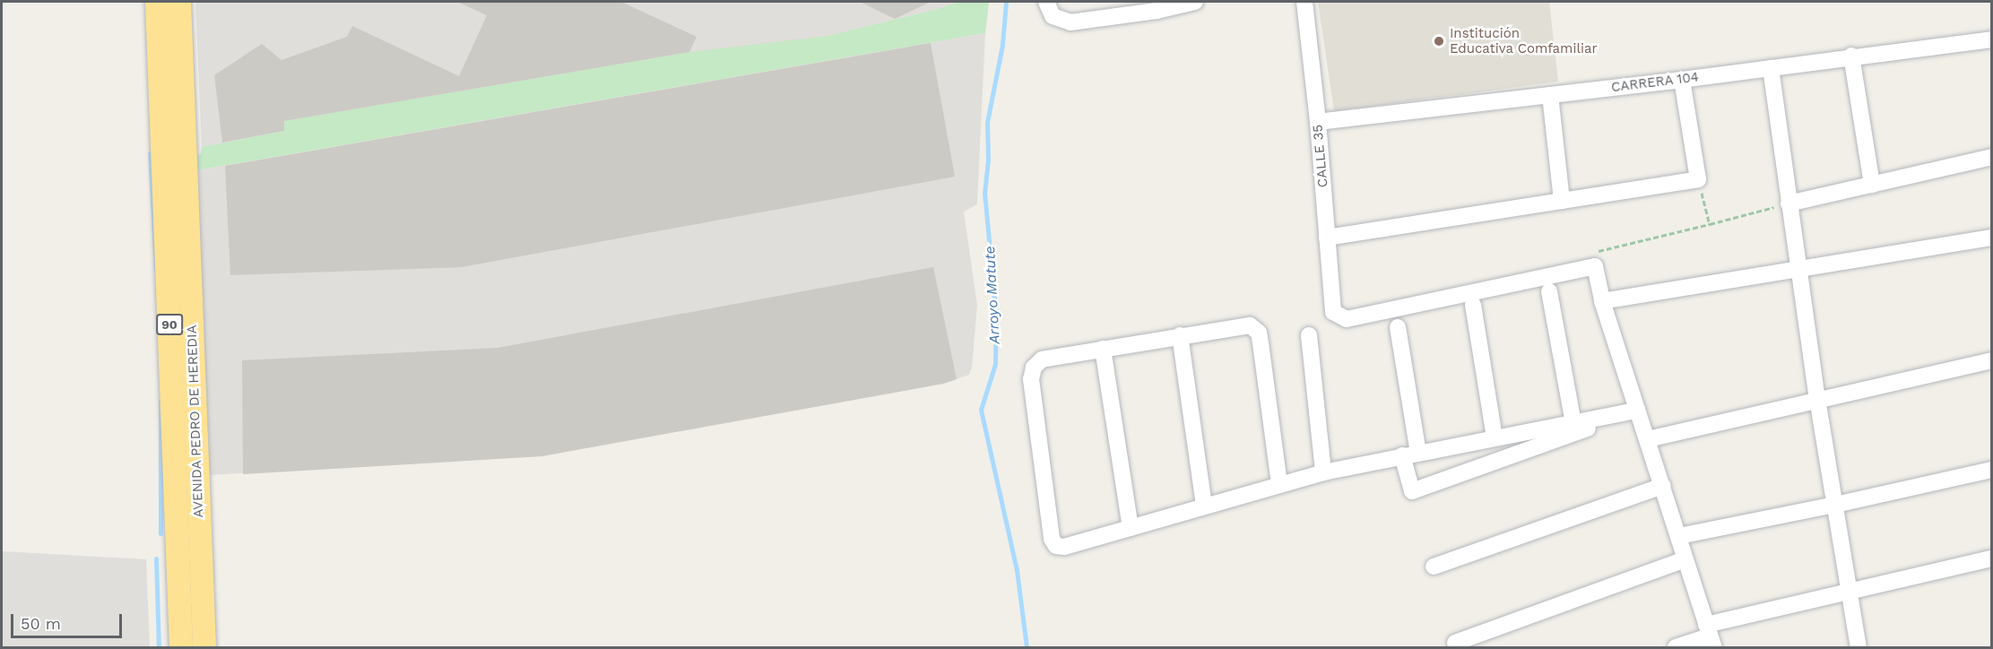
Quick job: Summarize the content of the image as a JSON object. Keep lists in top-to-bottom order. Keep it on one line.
{"streets":{"highway":["90","AVENIDA PEDRO DE HEREDIA"],"street":["CARRERA 104","CALLE 35"]},"crossings":[["CARRERA 104","CALLE 35"]],"water":["Arroyo Matute"],"places":["Institución Educativa Comfamiliar"],"scale_bar":"50 m"}
